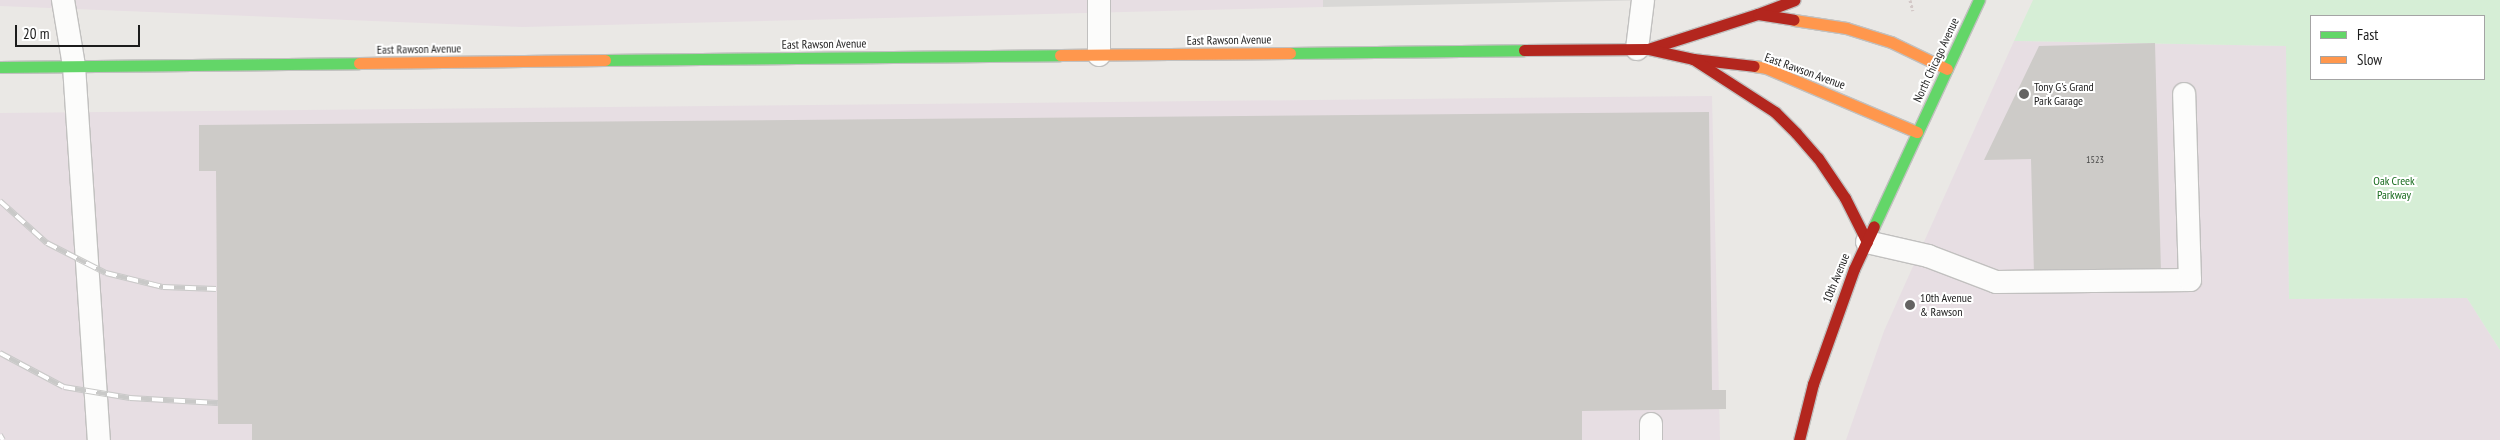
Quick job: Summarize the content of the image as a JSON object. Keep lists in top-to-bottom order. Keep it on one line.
{"streets":{"main road":["East Rawson Avenue","North Chicago Avenue","10th Avenue"]},"crossings":[["East Rawson Avenue","North Chicago Avenue"],["East Rawson Avenue","10th Avenue"],["North Chicago Avenue","10th Avenue"]],"parks":["Oak Creek Parkway"],"places":["Tony G's Grand Park Garage","10th Avenue & Rawson"],"house_numbers":["1523"],"legend":["Fast","Slow"],"scale_bar":"20 m"}
